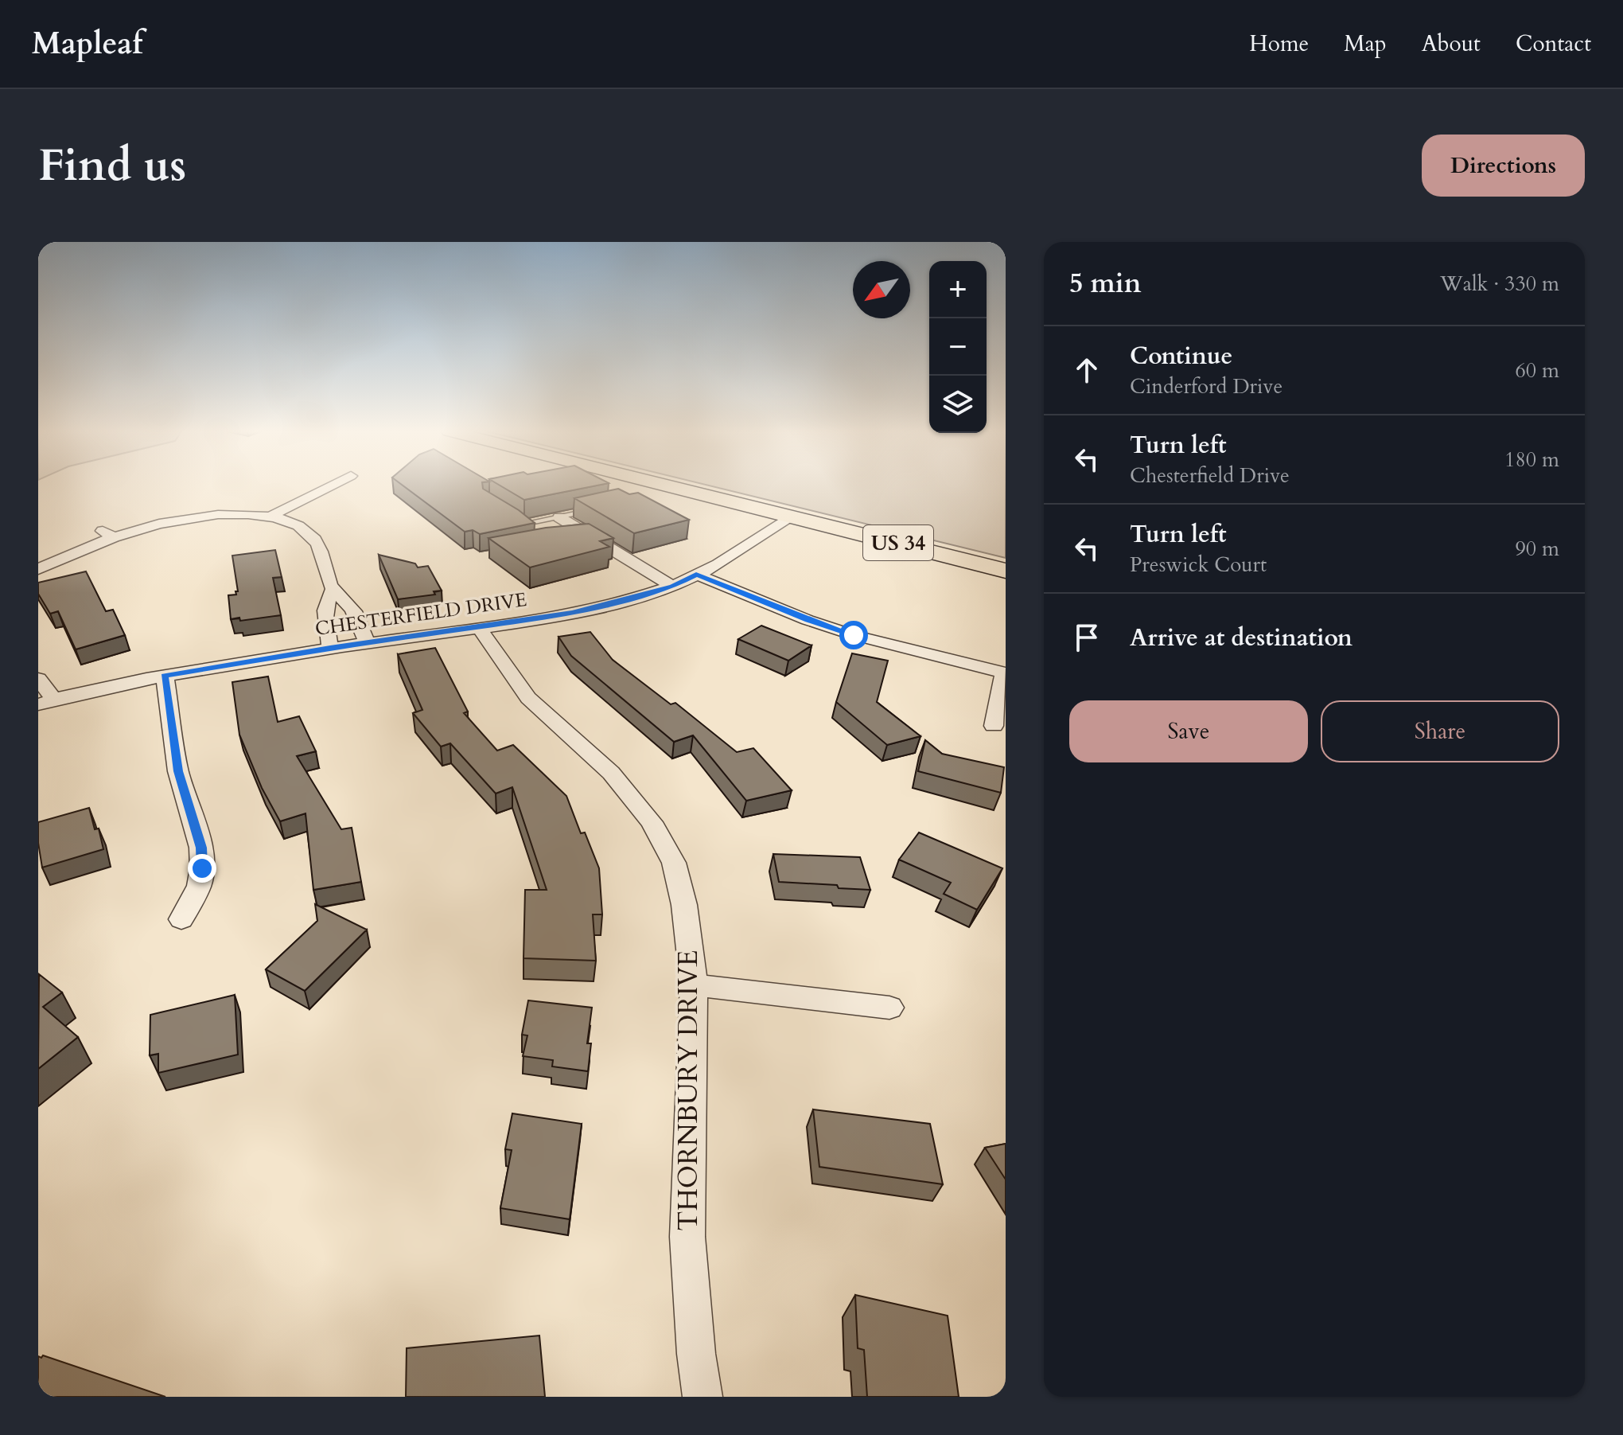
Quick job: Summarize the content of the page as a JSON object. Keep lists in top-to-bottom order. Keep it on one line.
{"streets":{"main road":["US 34"],"street":["CHESTERFIELD DRIVE","THORNBURY DRIVE"]},"crossings":[["US 34","CHESTERFIELD DRIVE"],["CHESTERFIELD DRIVE","THORNBURY DRIVE"]],"north":"bottom left","page":{"header":"Mapleaf","nav":["Home","Map","About","Contact"],"buttons":["Directions",["Save","Share"]],"title":"Find us","heading":["5 min","Walk · 330 m"],"map_buttons":["+","−"],"list":[["Continue","Cinderford Drive","60 m"],["Turn left","Chesterfield Drive","180 m"],["Turn left","Preswick Court","90 m"],"Arrive at destination"]}}
